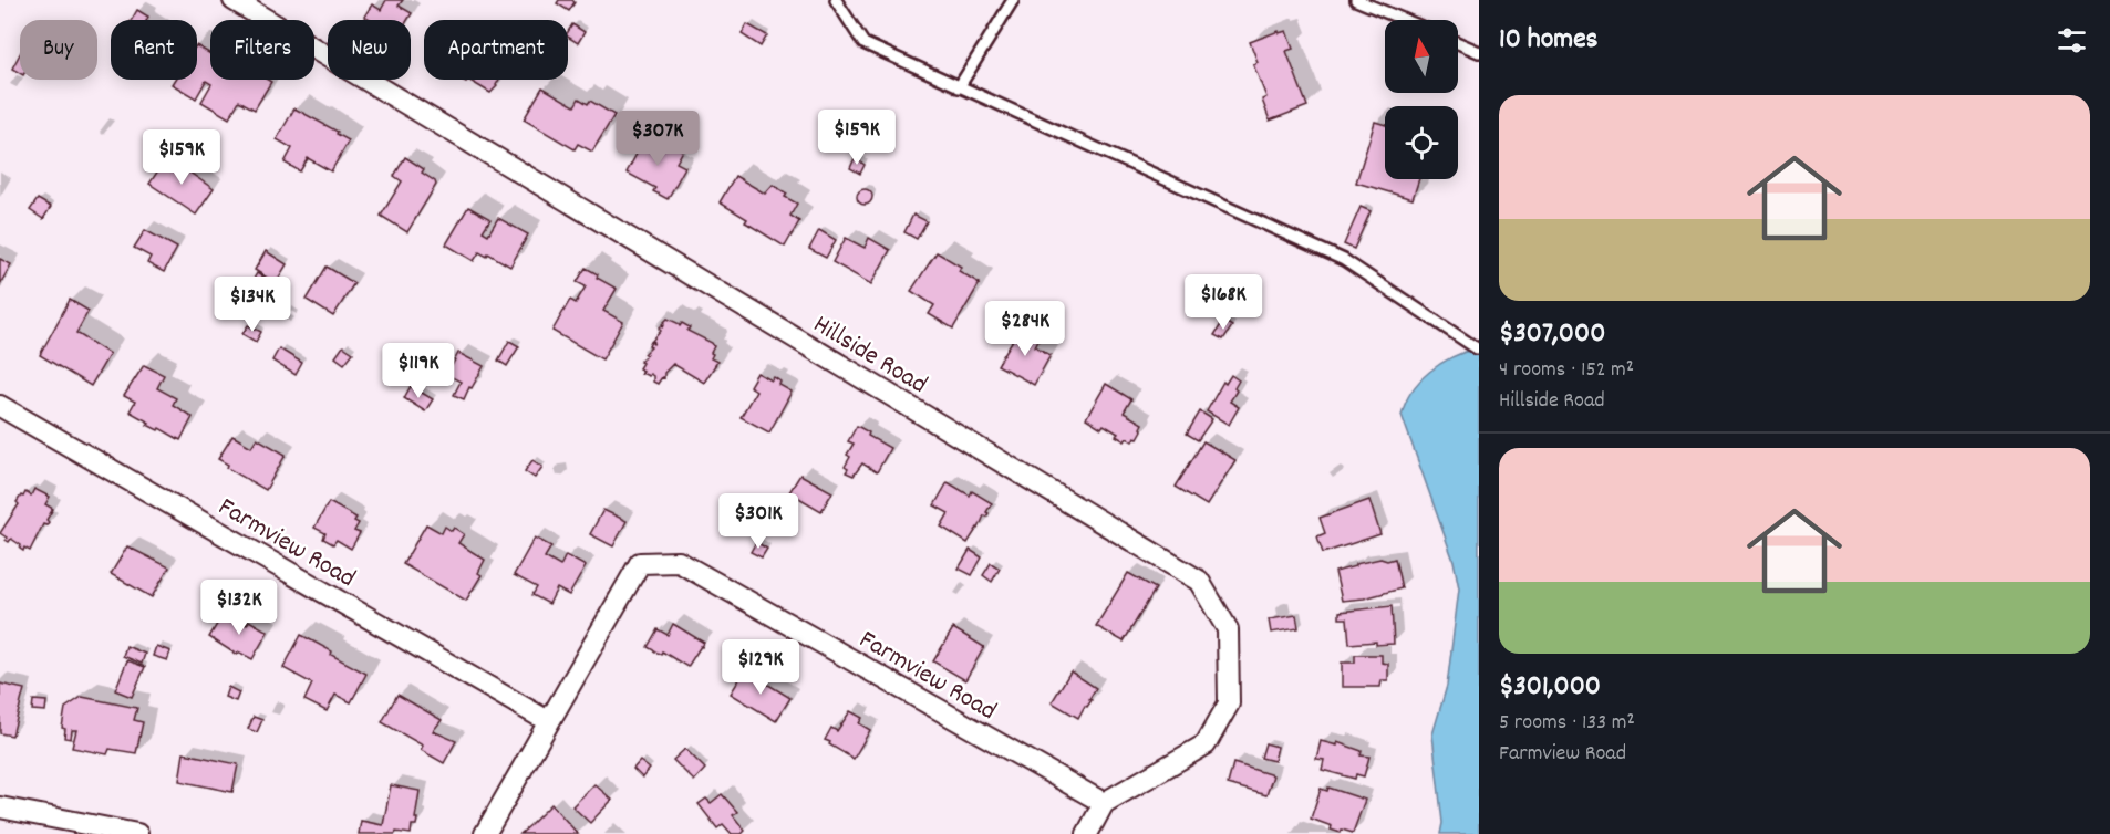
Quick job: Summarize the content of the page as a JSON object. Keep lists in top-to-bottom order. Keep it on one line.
{"streets":{"street":["Hillside Road","Farmview Road"]},"crossings":[["Hillside Road","Farmview Road"]],"north":"top","page":{"heading":"10 homes","chip":["Buy","Rent","Filters","New","Apartment"],"list":[{"name":"$307,000","note":"4 rooms · 152 m² · Hillside Road"},{"name":"$301,000","note":"5 rooms · 133 m² · Farmview Road"}],"price":["$159K","$307K","$159K","$168K","$134K","$284K","$119K","$301K","$132K","$129K"]}}
